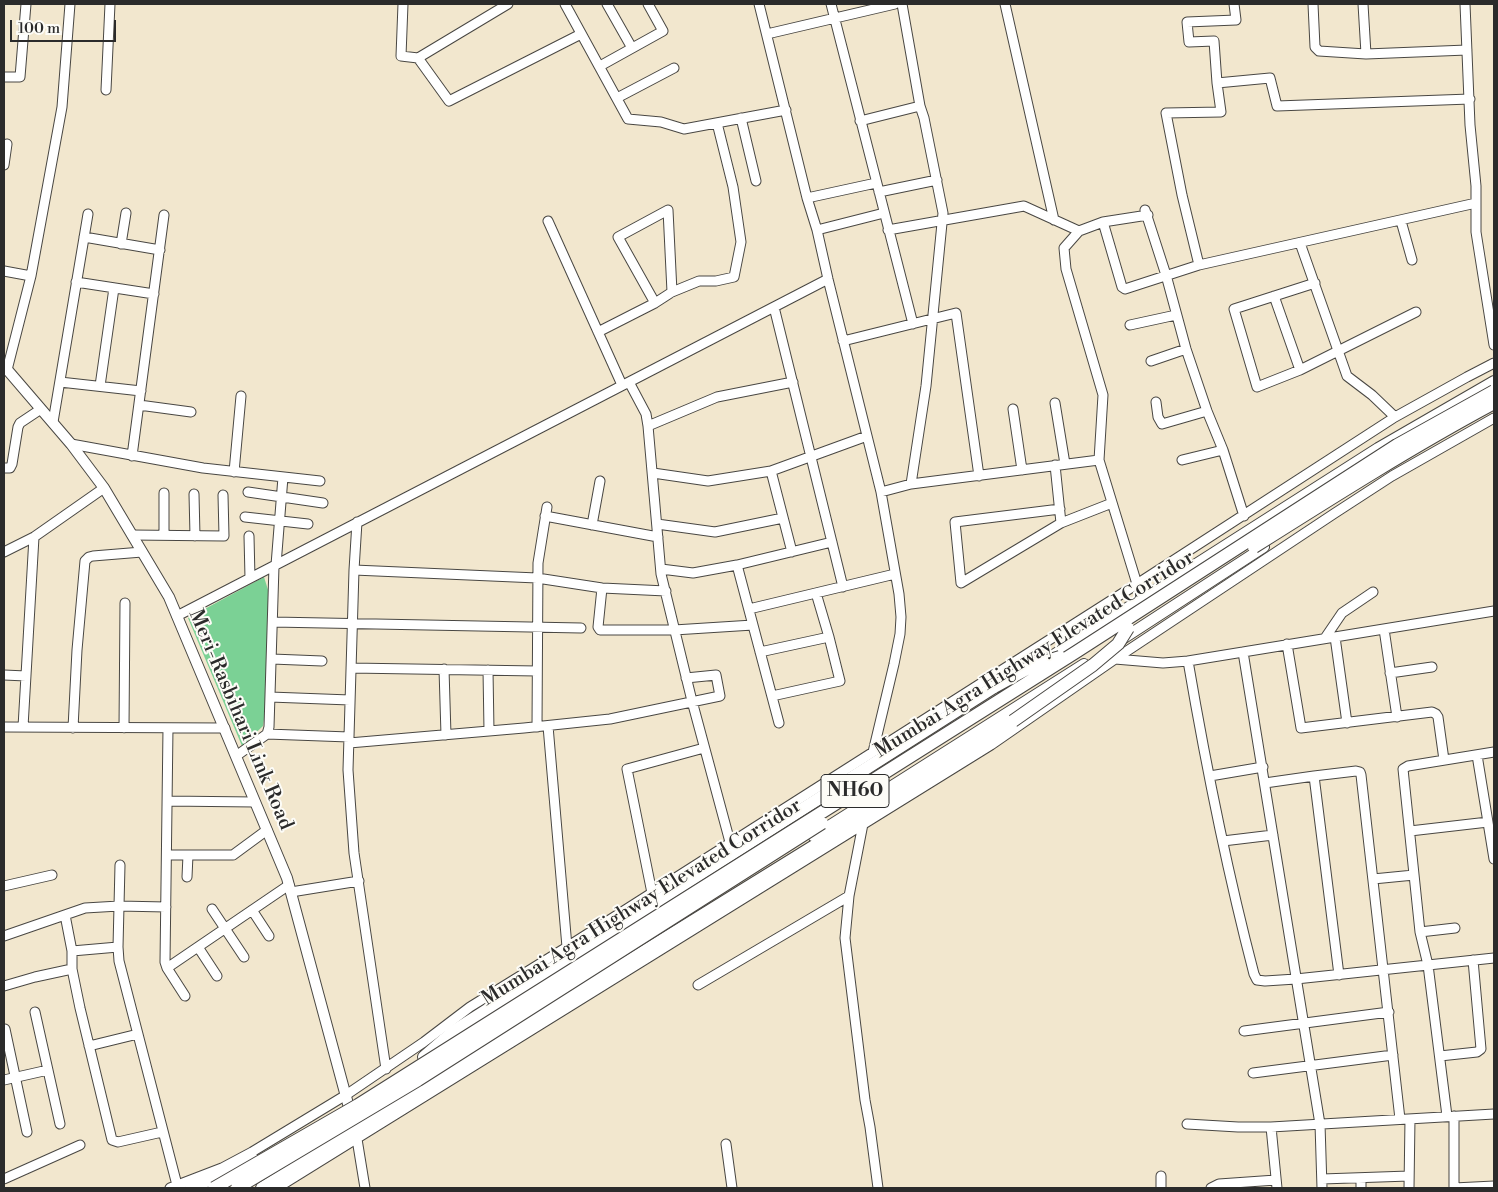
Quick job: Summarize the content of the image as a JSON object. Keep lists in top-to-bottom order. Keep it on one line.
{"streets":{"highway":["Mumbai Agra Highway Elevated Corridor","NH60"],"main road":["Meri-Rasbihari Link Road"]},"scale_bar":"100 m"}
